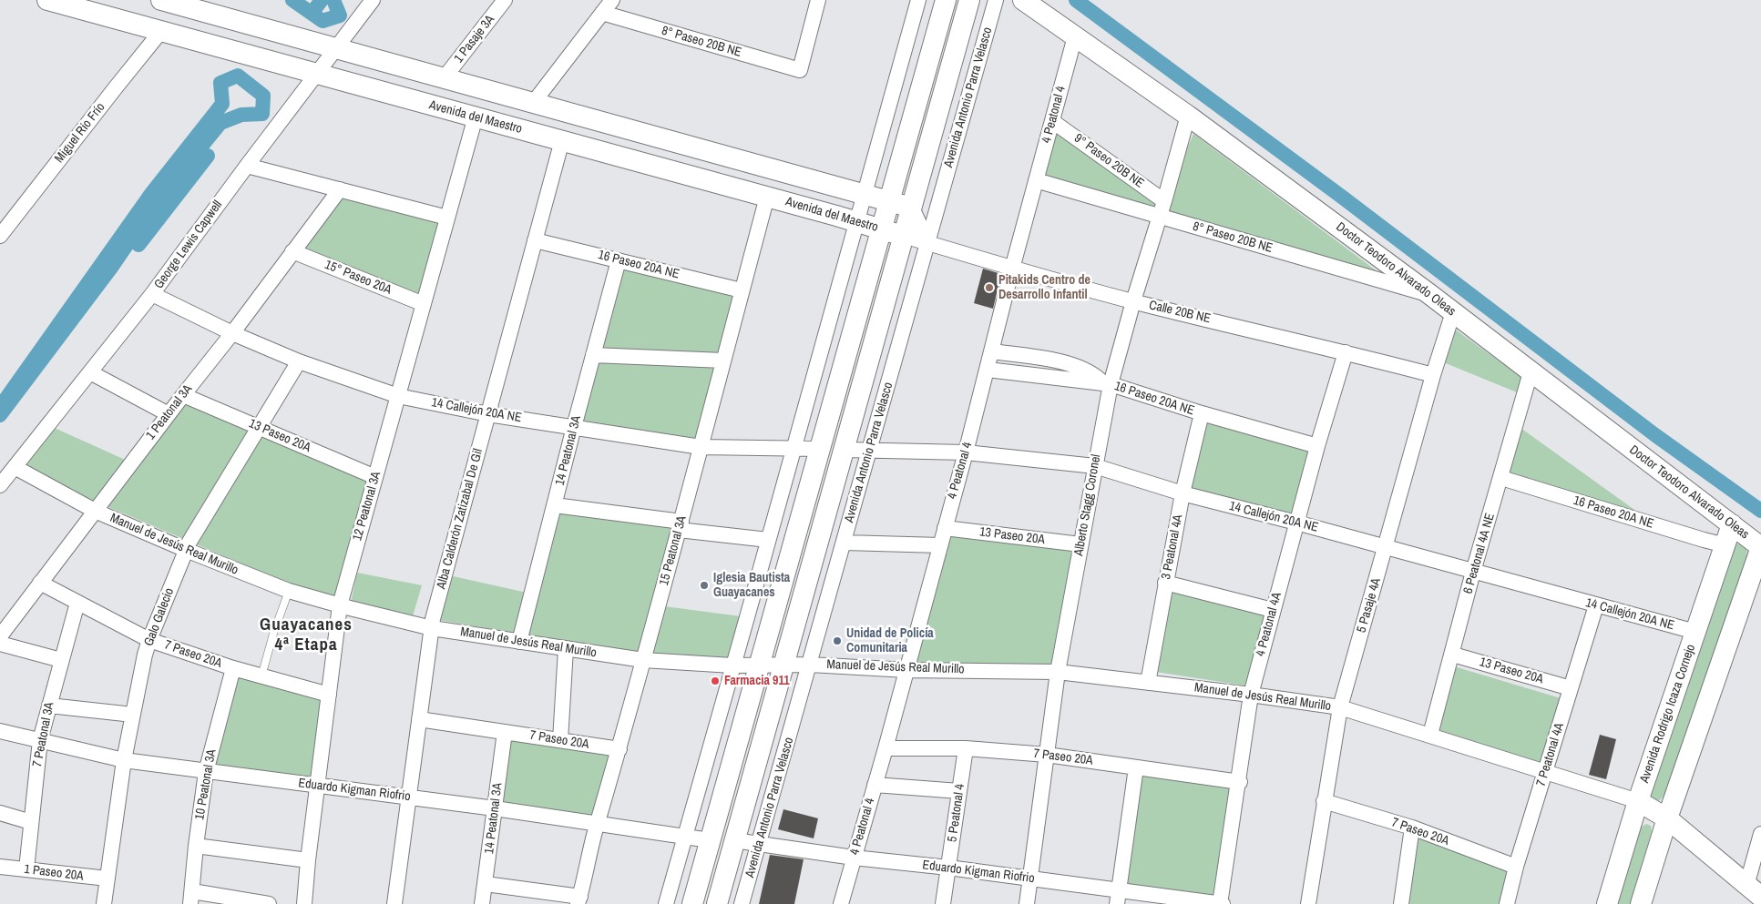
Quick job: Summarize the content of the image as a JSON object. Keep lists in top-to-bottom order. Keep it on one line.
{"streets":{"street":["1 Pasaje 3A","8° Paseo 20B NE","Avenida Antonio Parra Velasco","4 Peatonal 4","Avenida del Maestro","Miguel Río Frío","9° Paseo 20B NE","George Lewis Capwell","16 Paseo 20A NE","Doctor Teodoro Alvarado Oleas","15° Paseo 20A","Calle 20B NE","14 Callejón 20A NE","1 Peatonal 3A","13 Paseo 20A","14 Peatonal 3A","Alberto Stagg Coronel","12 Peatonal 3A","Alba Calderón Zatizabal De Gil","Manuel de Jesús Real Murillo","3 Peatonal 4A","15 Peatonal 3A","6 Peatonal 4A NE","5 Pasaje 4A","Galo Galecio","4 Peatonal 4A","7 Paseo 20A","Avenida Rodrigo Icaza Cornejo","7 Peatonal 3A","7 Peatonal 4A","10 Peatonal 3A","Eduardo Kigman Riofrio","5 Peatonal 4","1 Paseo 20A"]},"crossings":[["8° Paseo 20B NE","4 Peatonal 4"],["8° Paseo 20B NE","Doctor Teodoro Alvarado Oleas"],["8° Paseo 20B NE","Alberto Stagg Coronel"],["Avenida Antonio Parra Velasco","Avenida del Maestro"],["Avenida Antonio Parra Velasco","Calle 20B NE"],["Avenida Antonio Parra Velasco","14 Callejón 20A NE"],["Avenida Antonio Parra Velasco","Manuel de Jesús Real Murillo"],["Avenida Antonio Parra Velasco","Eduardo Kigman Riofrio"],["4 Peatonal 4","9° Paseo 20B NE"],["4 Peatonal 4","16 Paseo 20A NE"],["4 Peatonal 4","Doctor Teodoro Alvarado Oleas"],["4 Peatonal 4","Calle 20B NE"],["4 Peatonal 4","14 Callejón 20A NE"],["4 Peatonal 4","13 Paseo 20A"],["4 Peatonal 4","Manuel de Jesús Real Murillo"],["4 Peatonal 4","7 Paseo 20A"],["4 Peatonal 4","Eduardo Kigman Riofrio"],["Avenida del Maestro","Miguel Río Frío"],["Avenida del Maestro","George Lewis Capwell"],["Avenida del Maestro","Calle 20B NE"],["Avenida del Maestro","12 Peatonal 3A"],["Avenida del Maestro","Alba Calderón Zatizabal De Gil"],["Avenida del Maestro","15 Peatonal 3A"],["9° Paseo 20B NE","Alberto Stagg Coronel"],["George Lewis Capwell","14 Callejón 20A NE"],["George Lewis Capwell","Manuel de Jesús Real Murillo"],["16 Paseo 20A NE","14 Peatonal 3A"],["16 Paseo 20A NE","Alberto Stagg Coronel"],["16 Paseo 20A NE","Alba Calderón Zatizabal De Gil"],["16 Paseo 20A NE","3 Peatonal 4A"],["16 Paseo 20A NE","15 Peatonal 3A"],["16 Paseo 20A NE","6 Peatonal 4A NE"],["16 Paseo 20A NE","4 Peatonal 4A"],["16 Paseo 20A NE","Avenida Rodrigo Icaza Cornejo"],["Doctor Teodoro Alvarado Oleas","Alberto Stagg Coronel"],["Doctor Teodoro Alvarado Oleas","6 Peatonal 4A NE"],["Doctor Teodoro Alvarado Oleas","5 Pasaje 4A"],["Doctor Teodoro Alvarado Oleas","Avenida Rodrigo Icaza Cornejo"],["15° Paseo 20A","1 Peatonal 3A"],["15° Paseo 20A","12 Peatonal 3A"],["Calle 20B NE","Alberto Stagg Coronel"],["Calle 20B NE","5 Pasaje 4A"],["Calle 20B NE","4 Peatonal 4A"],["14 Callejón 20A NE","1 Peatonal 3A"],["14 Callejón 20A NE","14 Peatonal 3A"],["14 Callejón 20A NE","Alberto Stagg Coronel"],["14 Callejón 20A NE","12 Peatonal 3A"],["14 Callejón 20A NE","Alba Calderón Zatizabal De Gil"],["14 Callejón 20A NE","3 Peatonal 4A"],["14 Callejón 20A NE","15 Peatonal 3A"],["14 Callejón 20A NE","6 Peatonal 4A NE"],["14 Callejón 20A NE","5 Pasaje 4A"],["14 Callejón 20A NE","Galo Galecio"],["14 Callejón 20A NE","4 Peatonal 4A"],["14 Callejón 20A NE","Avenida Rodrigo Icaza Cornejo"],["14 Callejón 20A NE","7 Peatonal 4A"],["1 Peatonal 3A","13 Paseo 20A"],["1 Peatonal 3A","Manuel de Jesús Real Murillo"],["1 Peatonal 3A","7 Paseo 20A"],["13 Paseo 20A","Alberto Stagg Coronel"],["13 Paseo 20A","12 Peatonal 3A"],["13 Paseo 20A","6 Peatonal 4A NE"],["13 Paseo 20A","Galo Galecio"],["13 Paseo 20A","7 Peatonal 4A"],["14 Peatonal 3A","Manuel de Jesús Real Murillo"],["14 Peatonal 3A","7 Paseo 20A"],["14 Peatonal 3A","Eduardo Kigman Riofrio"],["Alberto Stagg Coronel","Manuel de Jesús Real Murillo"],["Alberto Stagg Coronel","7 Paseo 20A"],["Alberto Stagg Coronel","Eduardo Kigman Riofrio"],["12 Peatonal 3A","Manuel de Jesús Real Murillo"],["12 Peatonal 3A","7 Paseo 20A"],["12 Peatonal 3A","Eduardo Kigman Riofrio"],["Alba Calderón Zatizabal De Gil","Manuel de Jesús Real Murillo"],["Alba Calderón Zatizabal De Gil","7 Paseo 20A"],["Alba Calderón Zatizabal De Gil","Eduardo Kigman Riofrio"],["Manuel de Jesús Real Murillo","3 Peatonal 4A"],["Manuel de Jesús Real Murillo","15 Peatonal 3A"],["Manuel de Jesús Real Murillo","6 Peatonal 4A NE"],["Manuel de Jesús Real Murillo","5 Pasaje 4A"],["Manuel de Jesús Real Murillo","Galo Galecio"],["Manuel de Jesús Real Murillo","4 Peatonal 4A"],["Manuel de Jesús Real Murillo","Avenida Rodrigo Icaza Cornejo"],["Manuel de Jesús Real Murillo","7 Peatonal 4A"],["15 Peatonal 3A","7 Paseo 20A"],["15 Peatonal 3A","Eduardo Kigman Riofrio"],["5 Pasaje 4A","7 Paseo 20A"],["Galo Galecio","7 Paseo 20A"],["Galo Galecio","Eduardo Kigman Riofrio"],["Galo Galecio","1 Paseo 20A"],["4 Peatonal 4A","7 Paseo 20A"],["4 Peatonal 4A","Eduardo Kigman Riofrio"],["7 Paseo 20A","7 Peatonal 3A"],["7 Paseo 20A","7 Peatonal 4A"],["7 Paseo 20A","10 Peatonal 3A"],["7 Paseo 20A","5 Peatonal 4"],["7 Peatonal 3A","Eduardo Kigman Riofrio"],["7 Peatonal 3A","1 Paseo 20A"],["10 Peatonal 3A","Eduardo Kigman Riofrio"],["Eduardo Kigman Riofrio","5 Peatonal 4"]],"districts":["Guayacanes 4ª Etapa"],"places":["Pitakids Centro de Desarrollo Infantil","Iglesia Bautista Guayacanes","Unidad de Policía Comunitaria","Farmacia 911"]}
